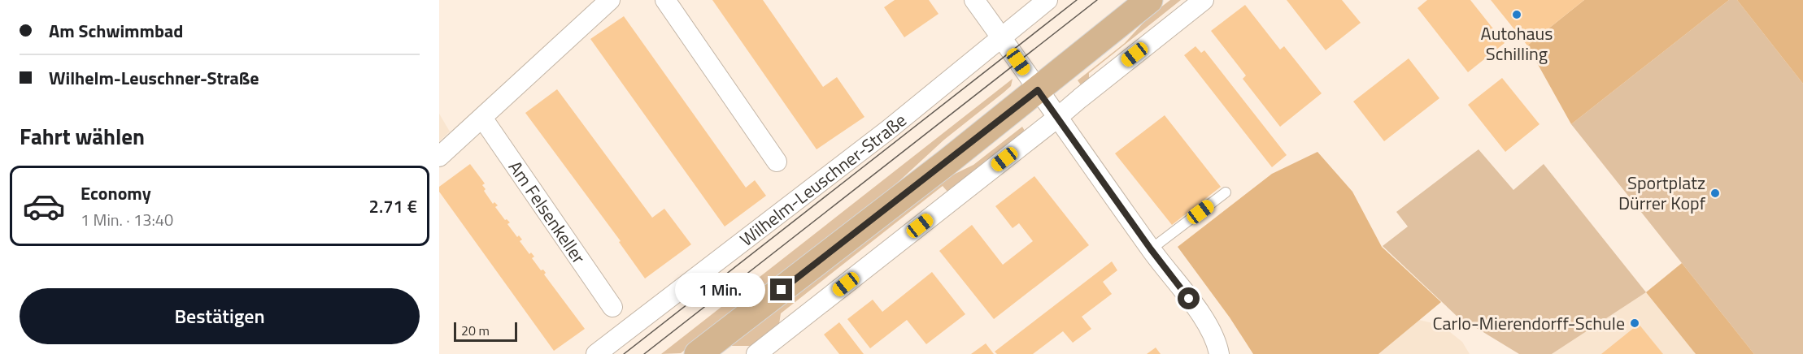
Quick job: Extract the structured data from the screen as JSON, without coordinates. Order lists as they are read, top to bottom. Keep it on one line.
{"streets":{"street":["Wilhelm-Leuschner-Straße","Am Felsenkeller"]},"places":["Autohaus Schilling","Sportplatz Dürrer Kopf","Carlo-Mierendorff-Schule"],"scale_bar":"20 m","page":{"banner":["Am Schwimmbad","Wilhelm-Leuschner-Straße"],"heading":"Fahrt wählen","list":[{"name":"Economy","note":"1 Min. · 13:40","value":"2.71 €"}],"bubble":"1 Min.","buttons":"Bestätigen","scale":"20 m"}}
